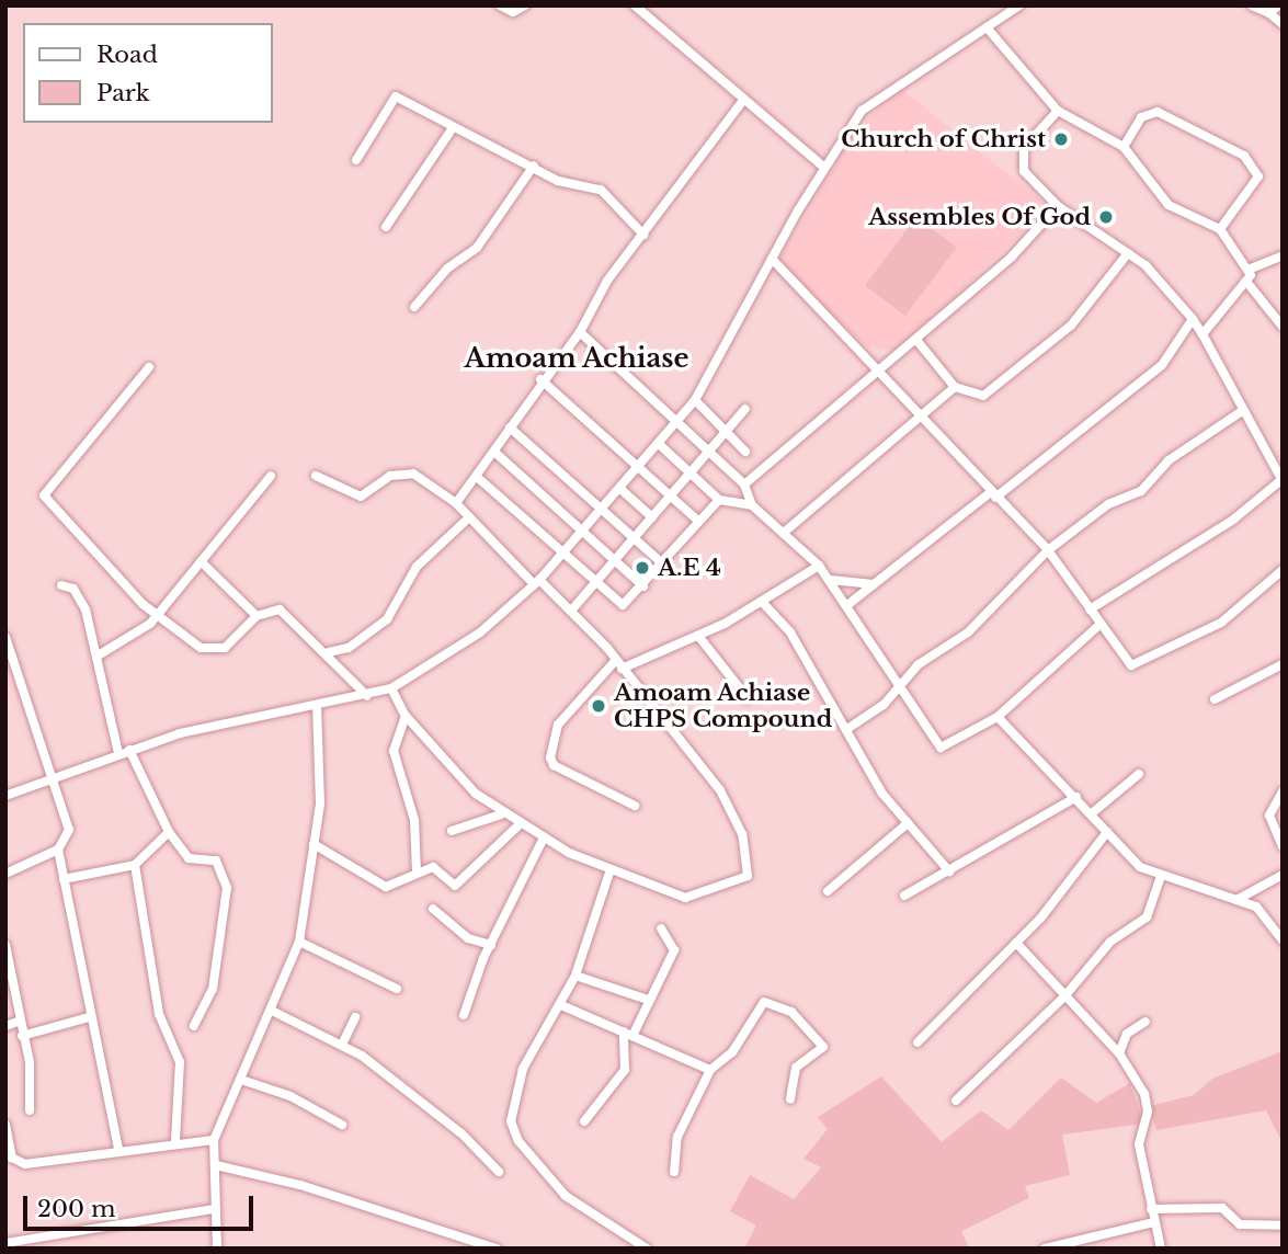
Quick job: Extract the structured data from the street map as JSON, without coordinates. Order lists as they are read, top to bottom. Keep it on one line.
{"districts":["Amoam Achiase"],"places":["Church of Christ","Assembles Of God","A.E 4","Amoam Achiase CHPS Compound"],"legend":["Road","Park"],"scale_bar":"200 m"}
